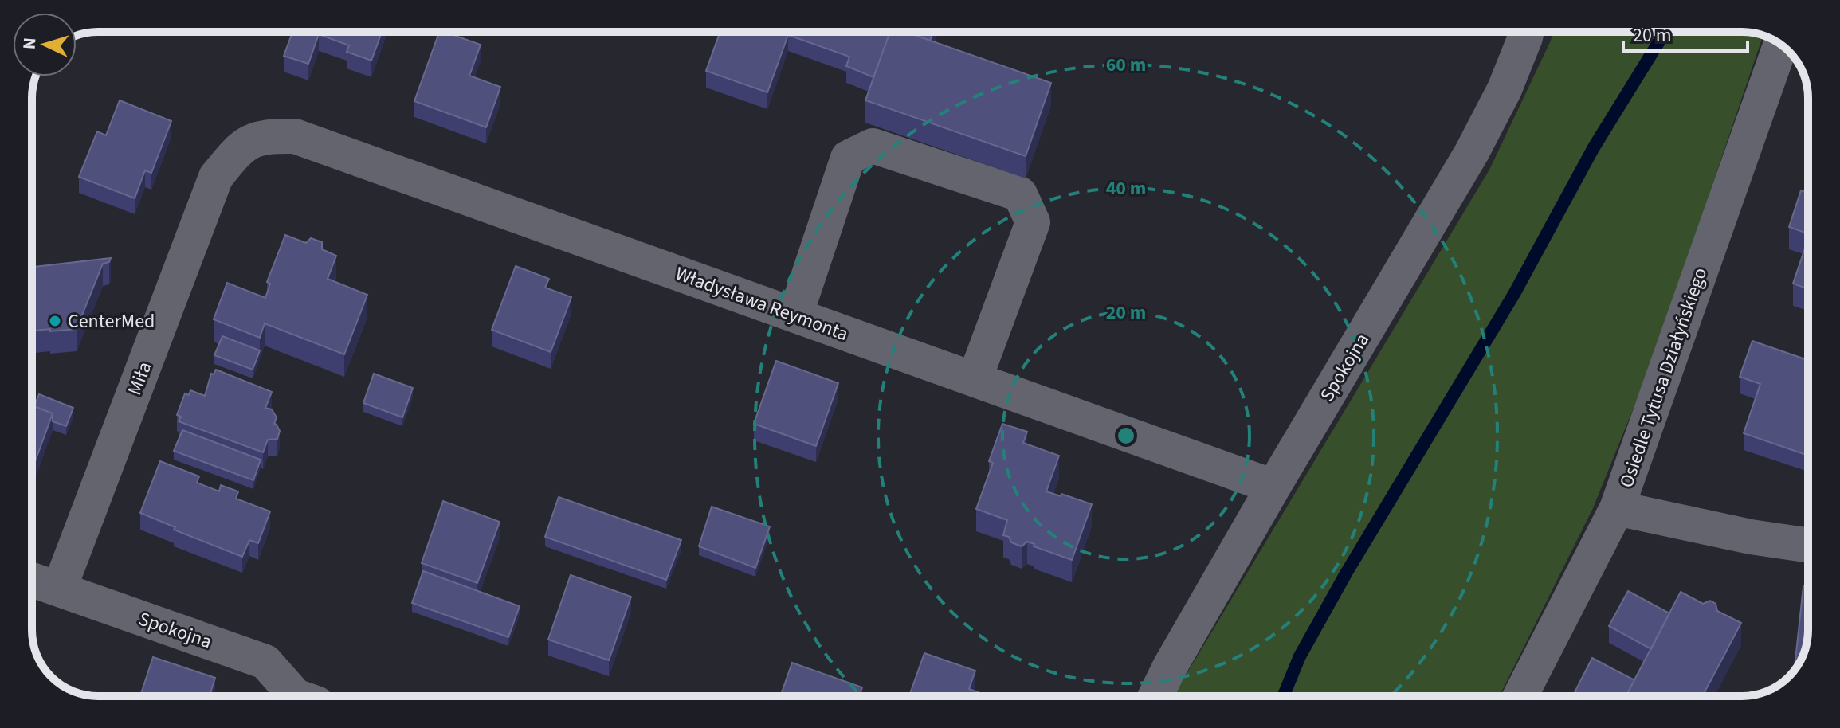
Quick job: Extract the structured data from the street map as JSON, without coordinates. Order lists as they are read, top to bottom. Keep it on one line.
{"streets":{"street":["Władysława Reymonta","Spokojna","Osiedle Tytusa Działyńskiego","Miła"]},"crossings":[["Władysława Reymonta","Spokojna"],["Władysława Reymonta","Miła"],["Spokojna","Miła"]],"places":["CenterMed"],"scale_bar":"20 m","north":"left","rings":["60 m","40 m","20 m"]}
